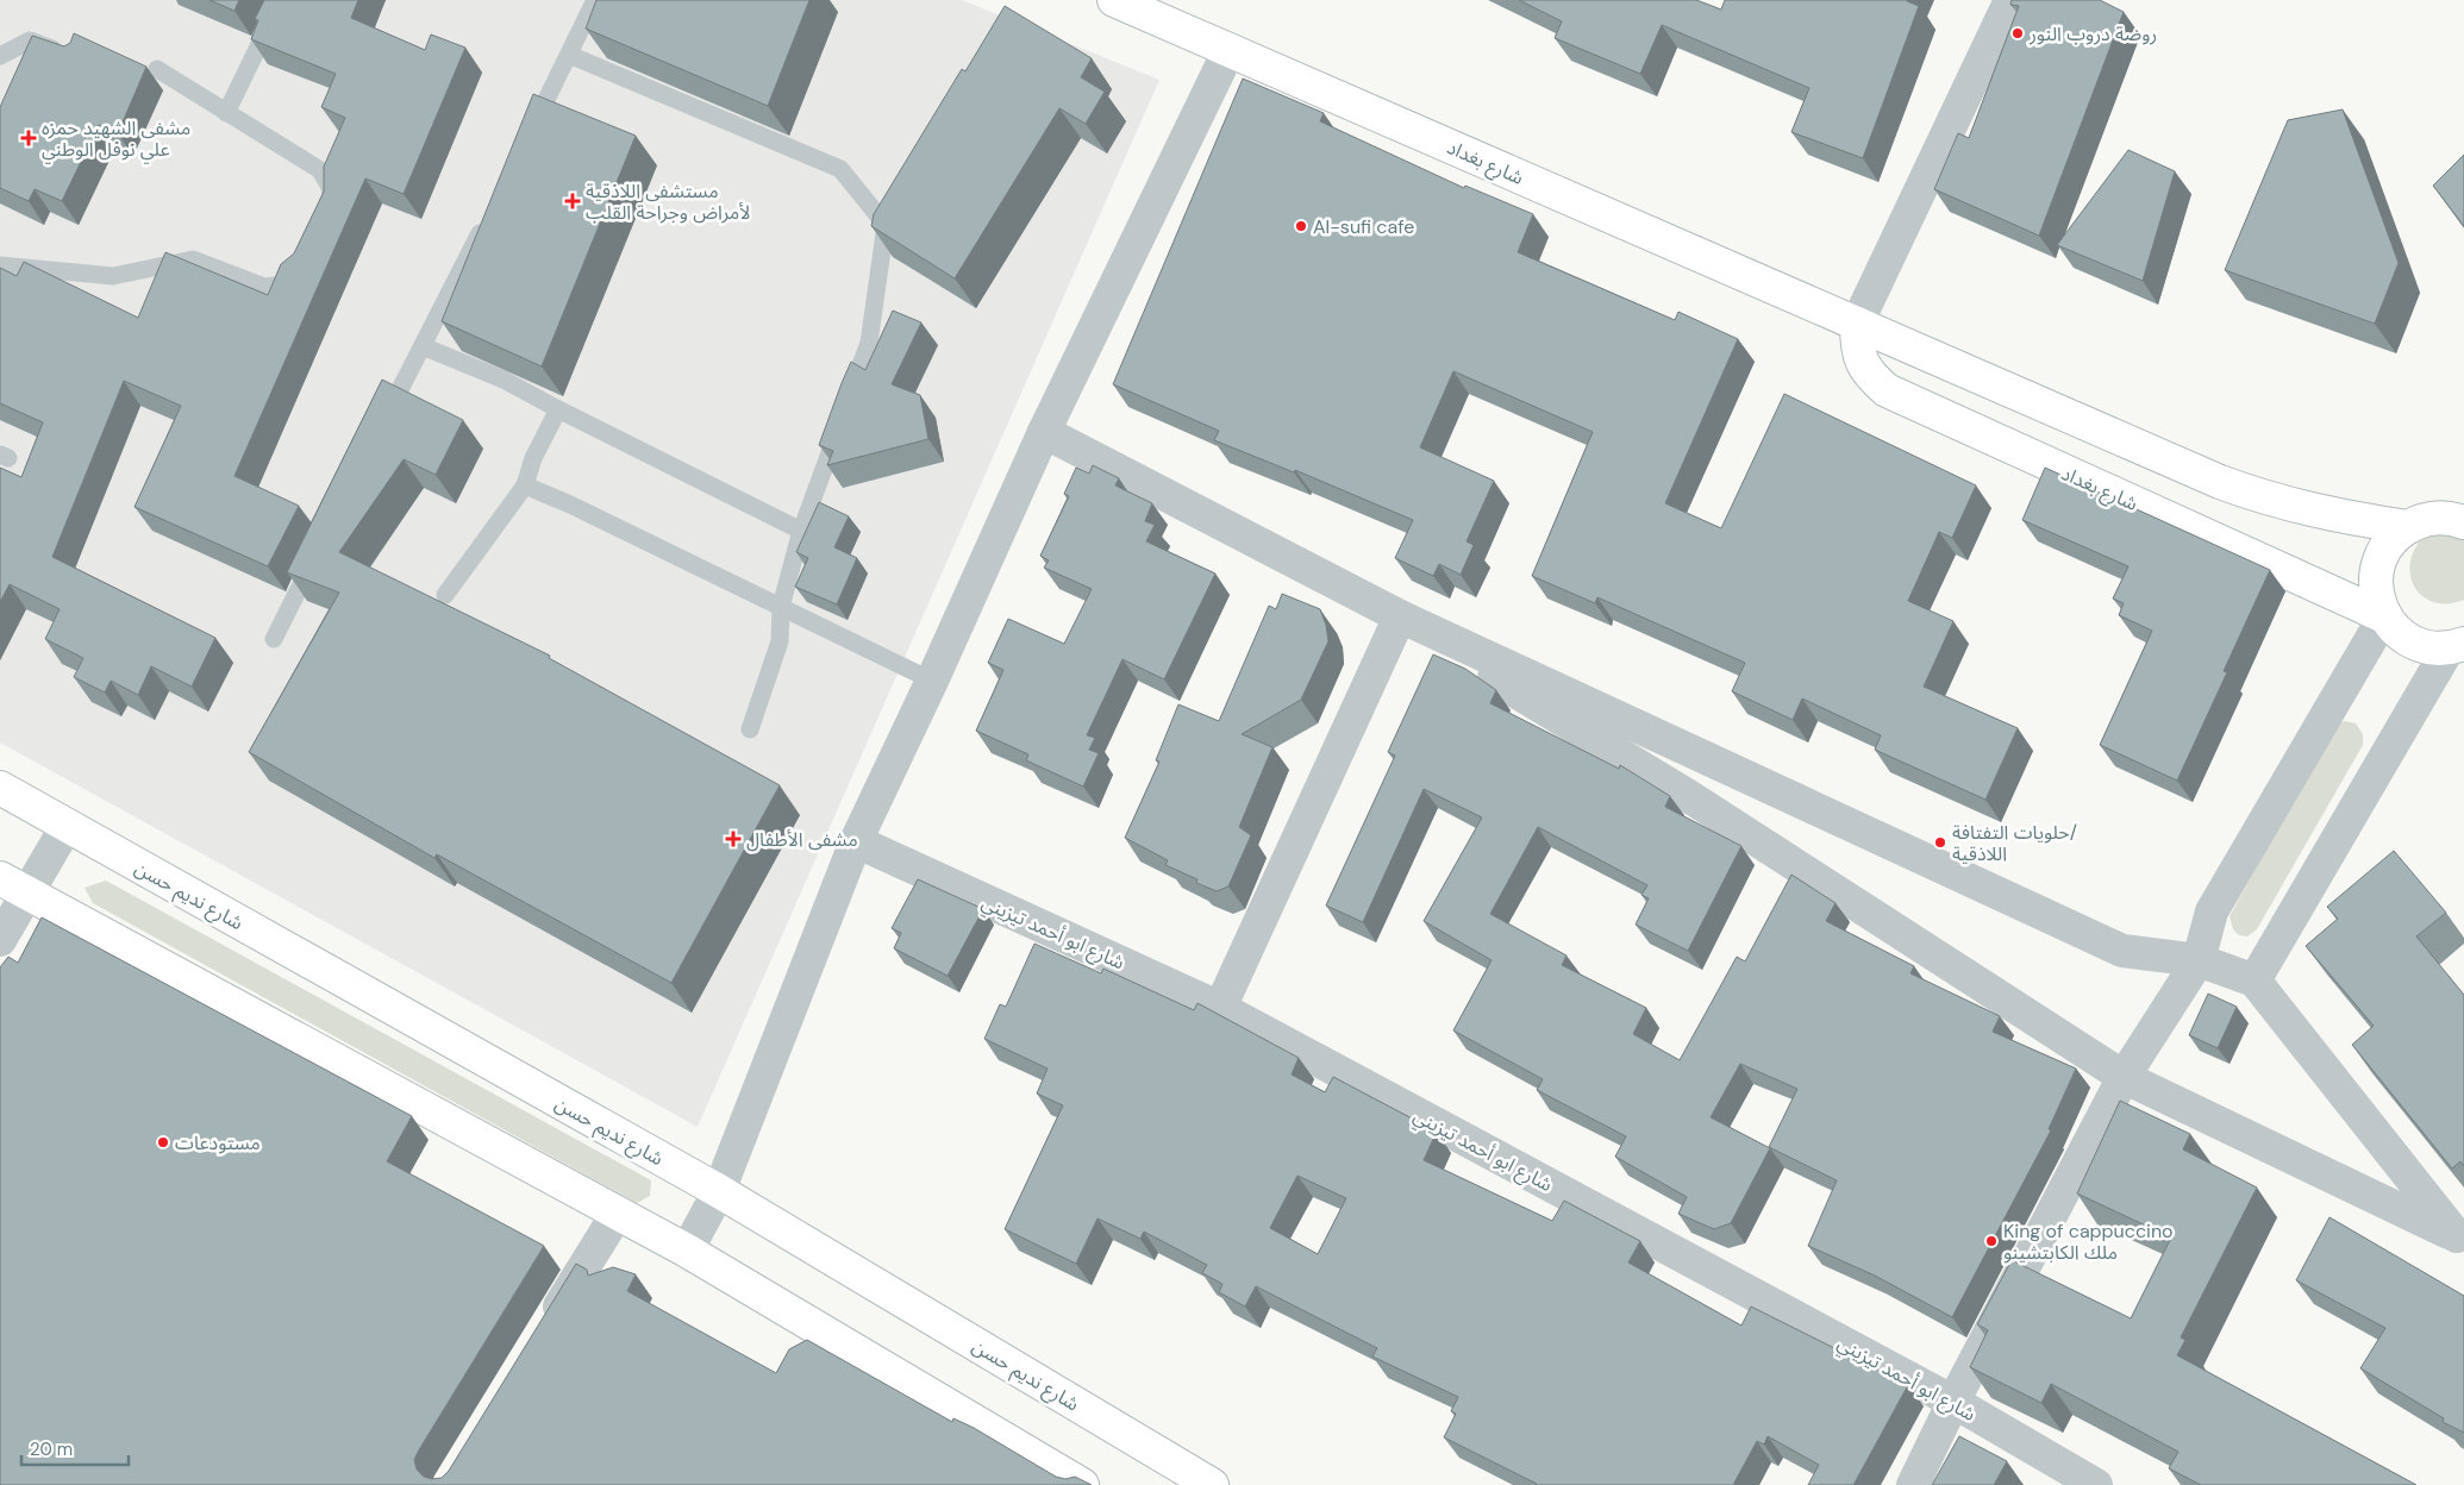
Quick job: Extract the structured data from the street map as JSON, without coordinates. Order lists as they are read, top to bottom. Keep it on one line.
{"streets":{"main road":["شارع بغداد","شارع نديم حسن"],"street":["شارع ابو أحمد تيزيني"]},"places":{"other":["روضة دروب النور","Al-sufi cafe","حلويات التفتافة/ اللاذقية","مستودعات","King of cappuccino ملك الكابتشينو"],"health":["مشفى الشهيد حمزه علي نوفل الوطني","مستشفى اللاذقية لأمراض وجراحة القلب","مشفى الأطفال"]},"scale_bar":"20 m"}
